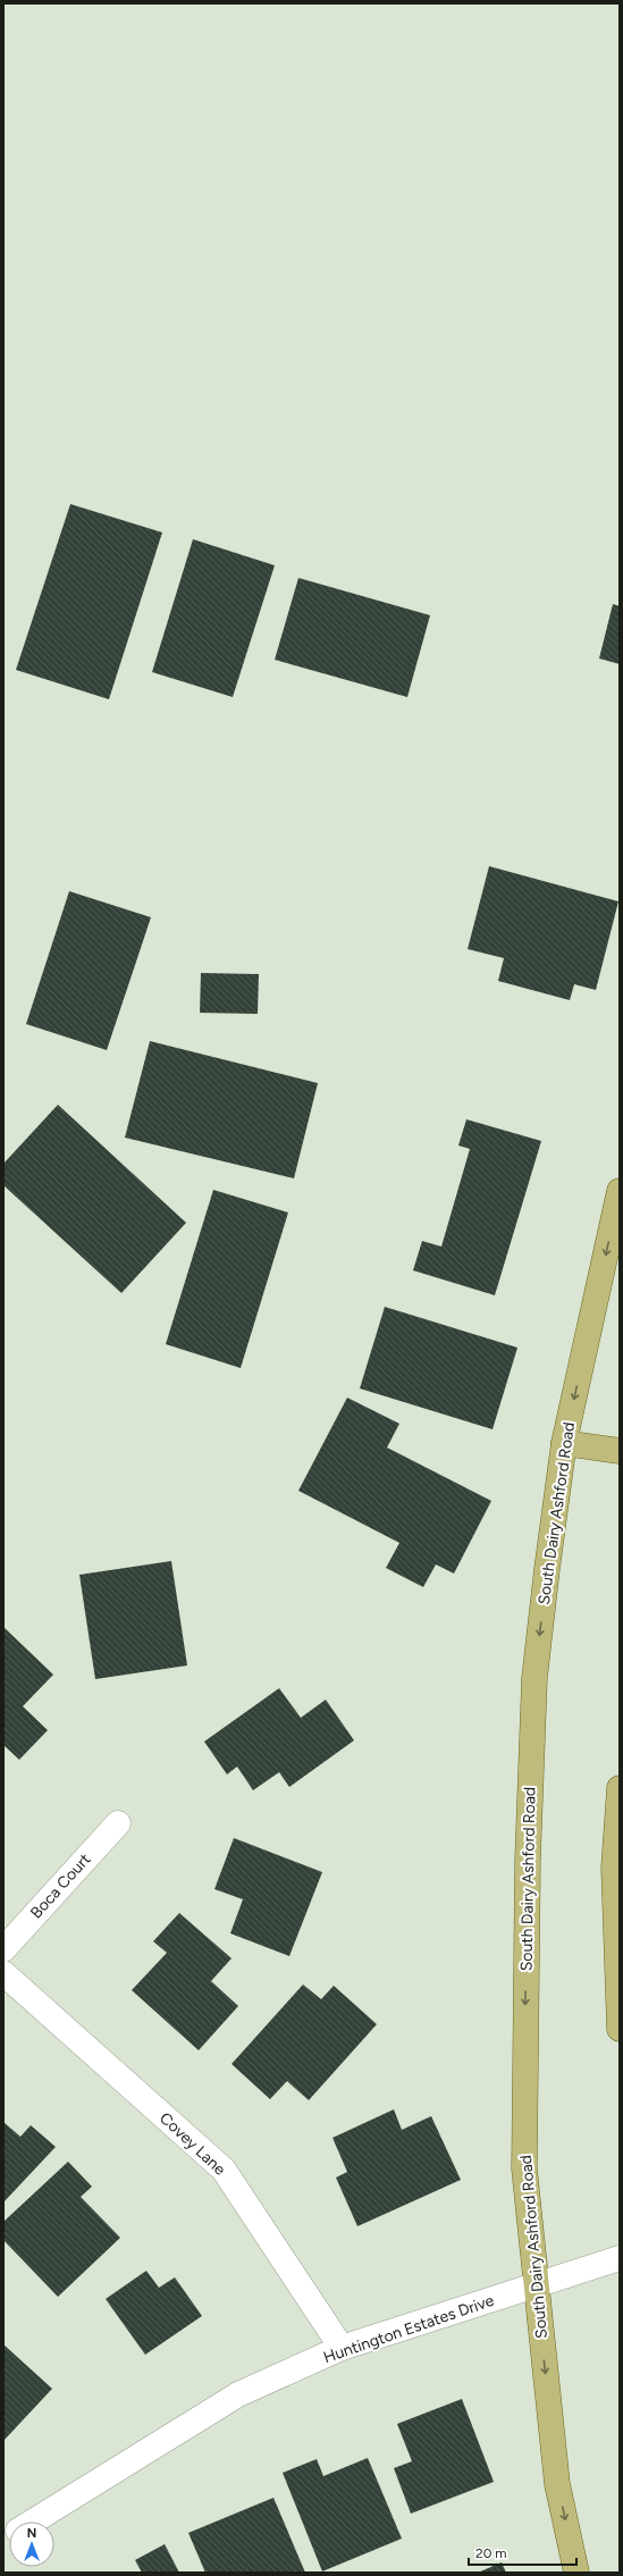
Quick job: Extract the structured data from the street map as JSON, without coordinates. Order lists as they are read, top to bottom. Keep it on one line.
{"streets":{"main road":["South Dairy Ashford Road"],"street":["Boca Court","Covey Lane","Huntington Estates Drive"]},"crossings":[["South Dairy Ashford Road","Huntington Estates Drive"],["Covey Lane","Huntington Estates Drive"]],"one_way":["South Dairy Ashford Road"],"scale_bar":"20 m","north":"top"}
